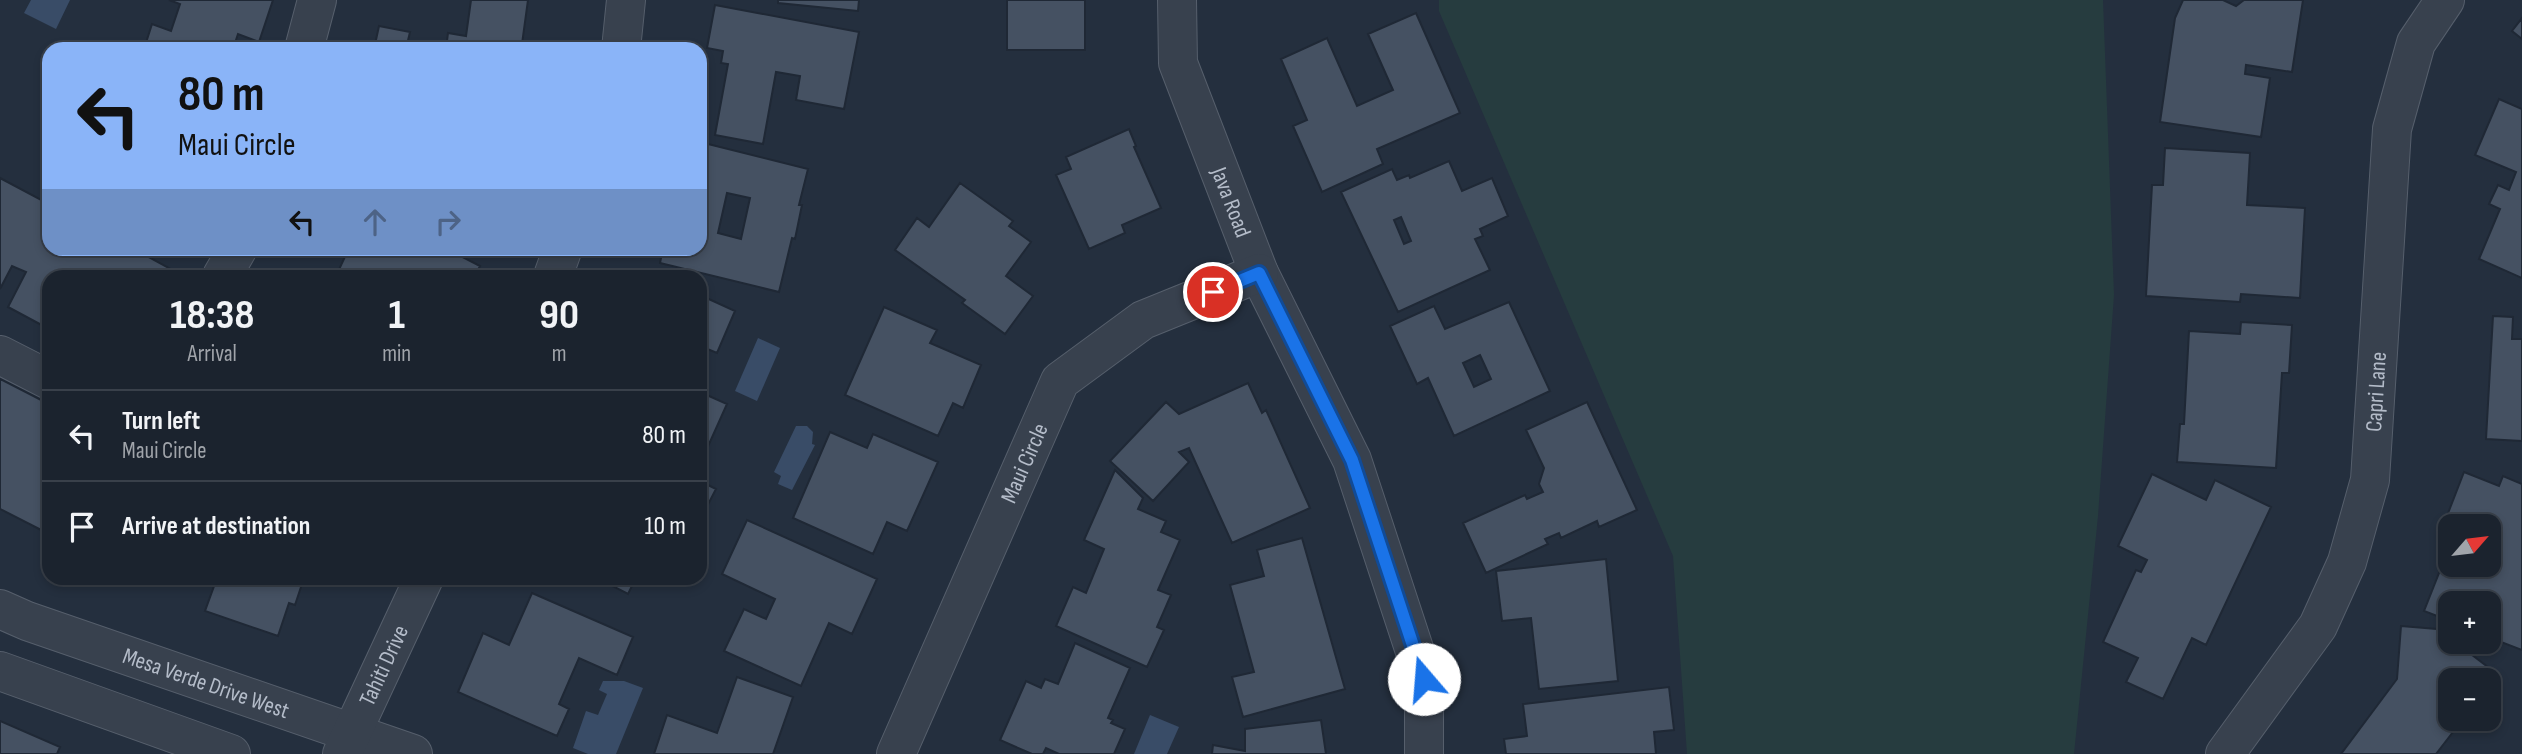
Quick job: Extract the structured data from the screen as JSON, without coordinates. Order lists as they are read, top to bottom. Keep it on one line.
{"streets":{"street":["Java Road","Capri Lane","Maui Circle","Tahiti Drive","Mesa Verde Drive West"]},"crossings":[["Java Road","Maui Circle"],["Tahiti Drive","Mesa Verde Drive West"]],"north":"top right","page":{"turn":["80 m","Maui Circle"],"eta":["18:38","Arrival","1","min","90","m"],"list":[{"name":"Turn left","note":"Maui Circle","value":"80 m"},{"name":"Arrive at destination","value":"10 m"}],"map_buttons":["+","−"]}}
